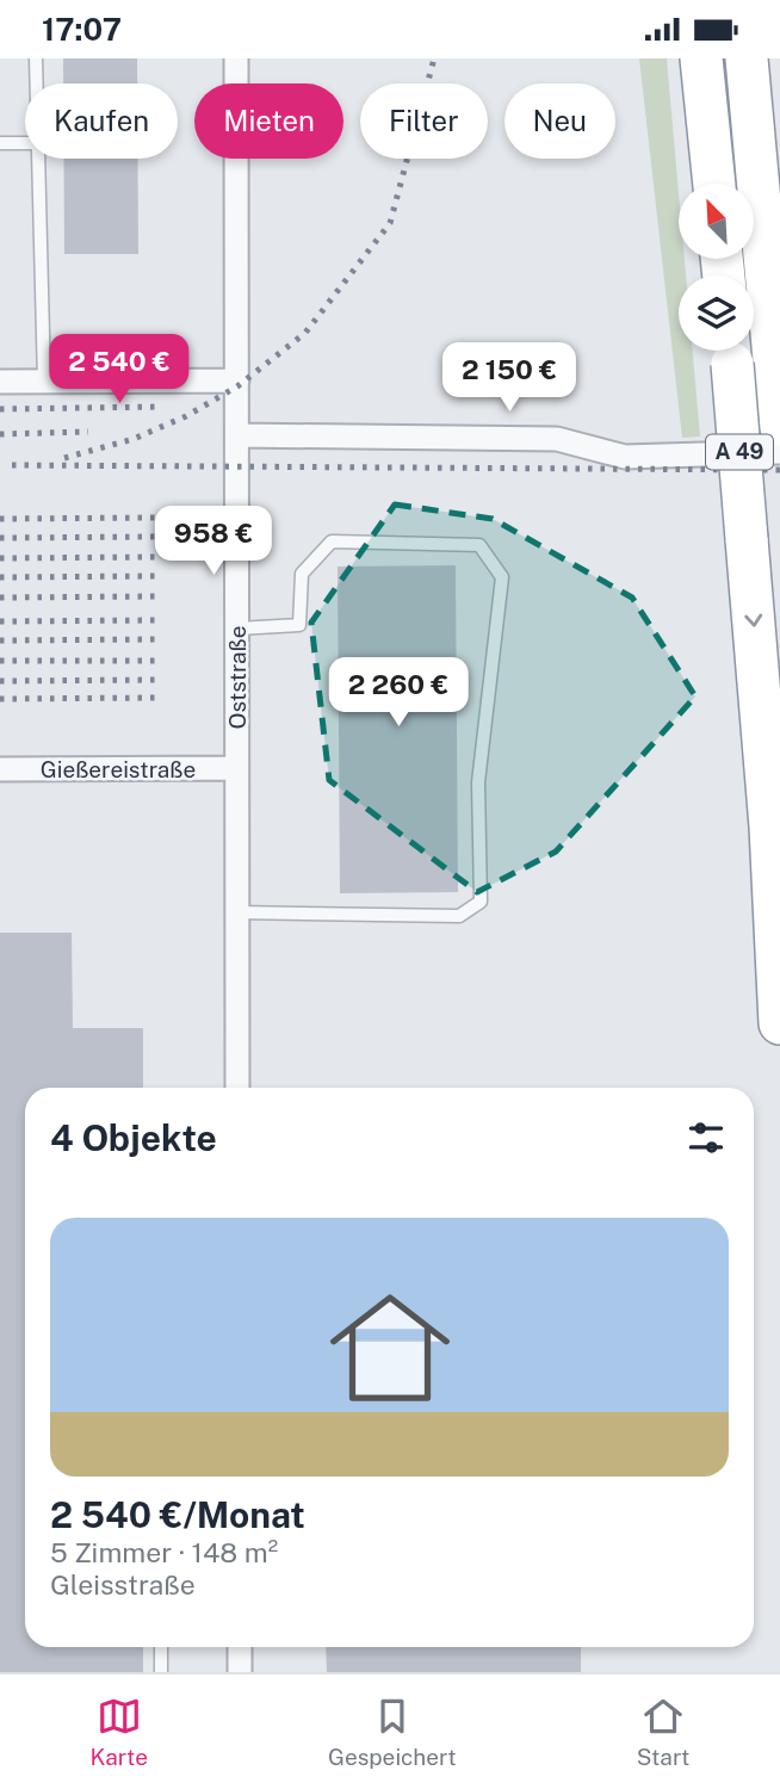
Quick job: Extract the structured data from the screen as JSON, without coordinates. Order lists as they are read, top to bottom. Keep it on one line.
{"streets":{"highway":["A 49"],"street":["Oststraße","Gießereistraße"]},"crossings":[["Oststraße","Gießereistraße"]],"north":"top left","page":{"status":"17:07","chip":["Kaufen","Mieten","Filter","Neu"],"price":["2 540 €","2 150 €","958 €","2 260 €"],"heading":"4 Objekte","list":[{"name":"2 540 €/Monat","note":"5 Zimmer · 148 m² · Gleisstraße"}],"tabs":["Karte","Gespeichert","Start"]}}
